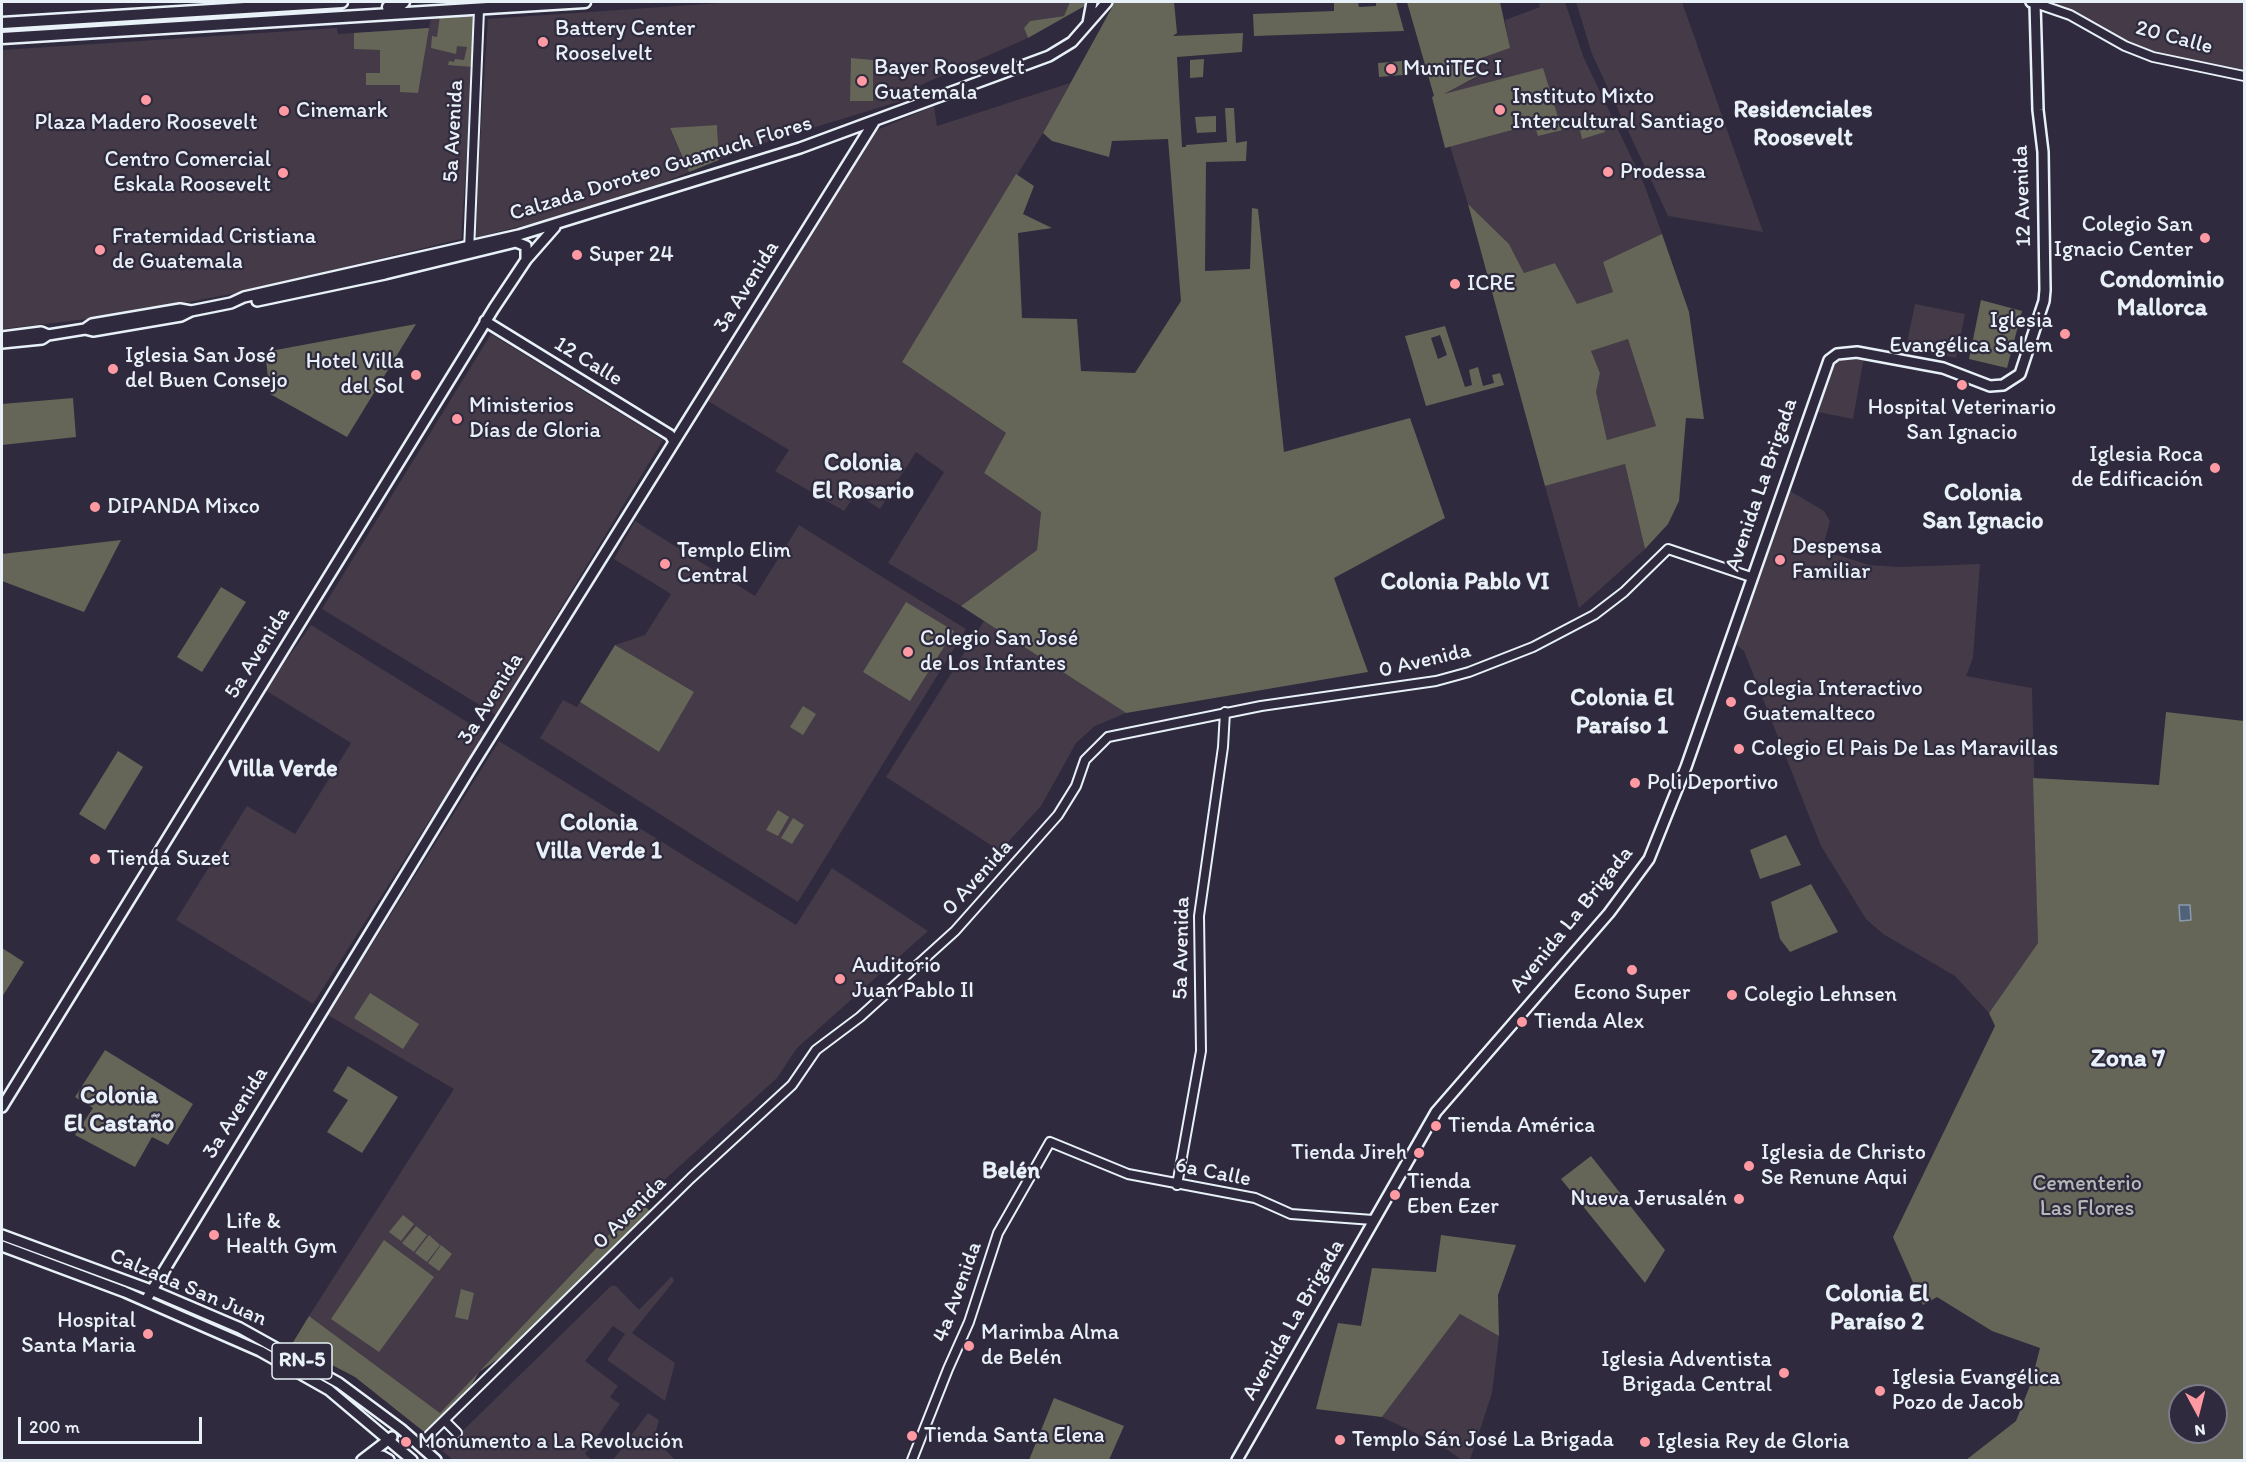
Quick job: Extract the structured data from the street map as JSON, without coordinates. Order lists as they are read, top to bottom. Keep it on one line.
{"streets":{"main road":["5a Avenida","Calzada Doroteo Guamuch Flores","12 Avenida","3a Avenida","12 Calle","Avenida La Brigada","Calzada San Juan","RN-5"],"street":["20 Calle","0 Avenida","6a Calle","4a Avenida"]},"crossings":[["20 Calle","12 Avenida"],["5a Avenida","Calzada Doroteo Guamuch Flores"],["5a Avenida","12 Calle"],["5a Avenida","0 Avenida"],["5a Avenida","6a Calle"],["Calzada Doroteo Guamuch Flores","3a Avenida"],["12 Avenida","Avenida La Brigada"],["3a Avenida","12 Calle"],["3a Avenida","Calzada San Juan"],["Avenida La Brigada","0 Avenida"],["Avenida La Brigada","6a Calle"],["0 Avenida","Calzada San Juan"],["6a Calle","4a Avenida"]],"districts":["Residenciales Roosevelt","Condominio Mallorca","Colonia El Rosario","Colonia San Ignacio","Colonia Pablo VI","Colonia El Paraíso 1","Villa Verde","Colonia Villa Verde 1","Zona 7","Colonia El Castaño","Belén","Colonia El Paraíso 2"],"parks":["Cementerio Las Flores"],"places":["Battery Center Rooselvelt","MuniTEC I","Bayer Roosevelt Guatemala","Plaza Madero Roosevelt","Instituto Mixto Intercultural Santiago","Cinemark","Prodessa","Centro Comercial Eskala Roosevelt","Colegio San Ignacio Center","Fraternidad Cristiana de Guatemala","Super 24","ICRE","Iglesia Evangélica Salem","Iglesia San José del Buen Consejo","Hotel Villa del Sol","Hospital Veterinario San Ignacio","Ministerios Días de Gloria","Iglesia Roca de Edificación","DIPANDA Mixco","Despensa Familiar","Templo Elim Central","Colegio San José de Los Infantes","Colegia Interactivo Guatemalteco","Colegio El Pais De Las Maravillas","Poli Deportivo","Tienda Suzet","Econo Super","Auditorio Juan Pablo II","Colegio Lehnsen","Tienda Alex","Tienda América","Tienda Jireh","Iglesia de Christo Se Renune Aqui","Tienda Eben Ezer","Nueva Jerusalén","Life & Health Gym","Hospital Santa Maria","Marimba Alma de Belén","Iglesia Adventista Brigada Central","Iglesia Evangélica Pozo de Jacob","Tienda Santa Elena","Templo Sán José La Brigada","Monumento a La Revolución","Iglesia Rey de Gloria"],"scale_bar":"200 m","north":"bottom"}
